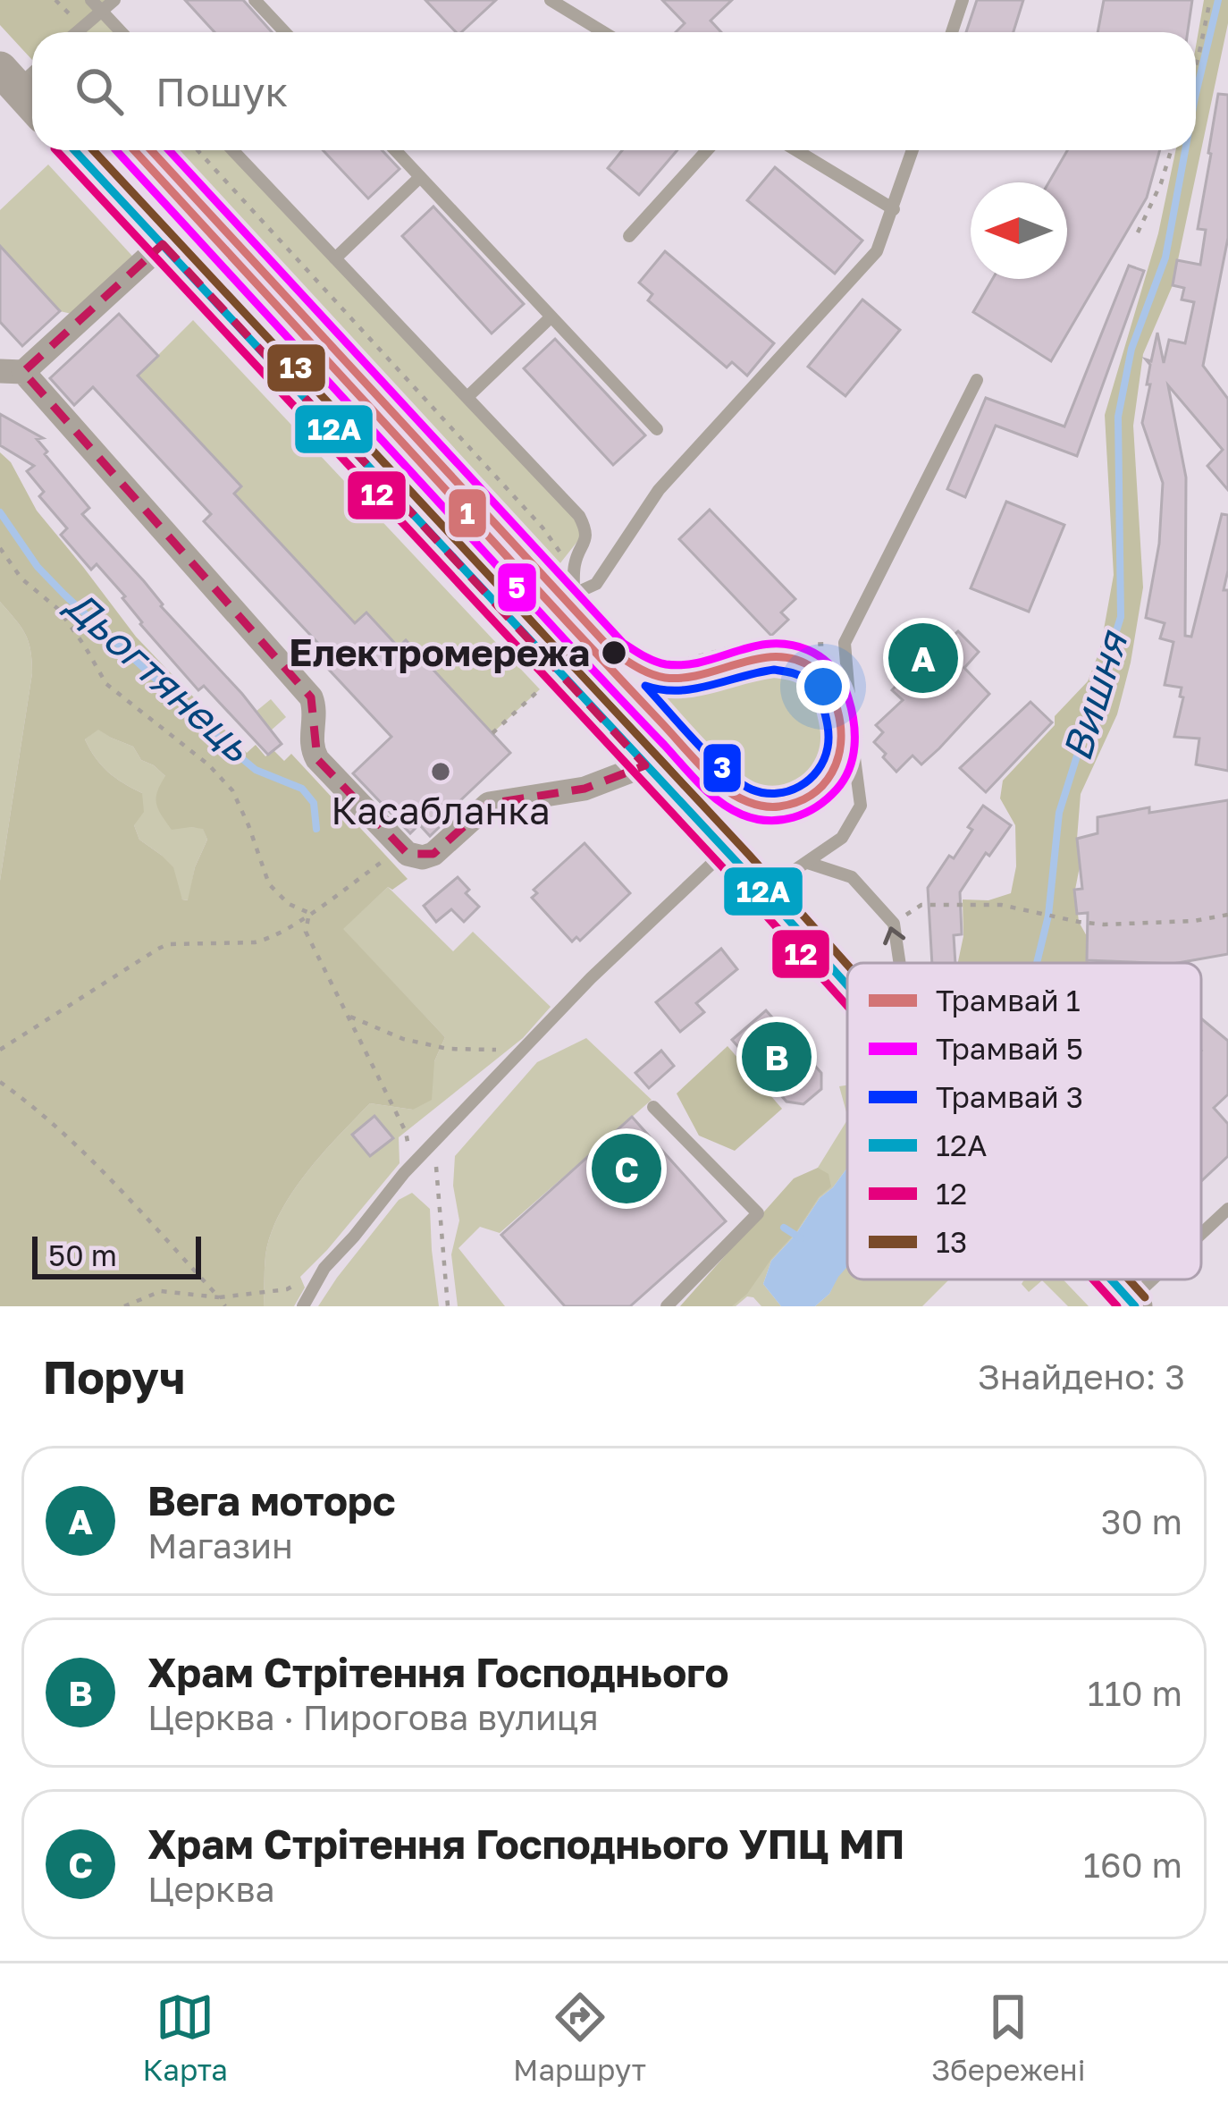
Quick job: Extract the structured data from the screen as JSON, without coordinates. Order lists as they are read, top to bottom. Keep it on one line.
{"water":["Дьогтянець","Вишня"],"places":["Електромережа","Касабланка"],"lines":["tram line 1","tram line 5","transit line 12А","transit line 12","transit line 13","tram line 3"],"legend":["Трамвай 1","Трамвай 5","Трамвай 3","12А","12","13"],"scale_bar":"50 m","north":"left","page":{"search":"Пошук","pins":["A","B","C"],"scale":"50 m","heading":["Поруч","Знайдено: 3"],"list":[{"mark":"A","name":"Вега моторс","note":"Магазин","value":"30 m"},{"mark":"B","name":"Храм Стрітення Господнього","note":"Церква · Пирогова вулиця","value":"110 m"},{"mark":"C","name":"Храм Стрітення Господнього УПЦ МП","note":"Церква","value":"160 m"}],"nav":["Карта","Маршрут","Збережені"]}}
